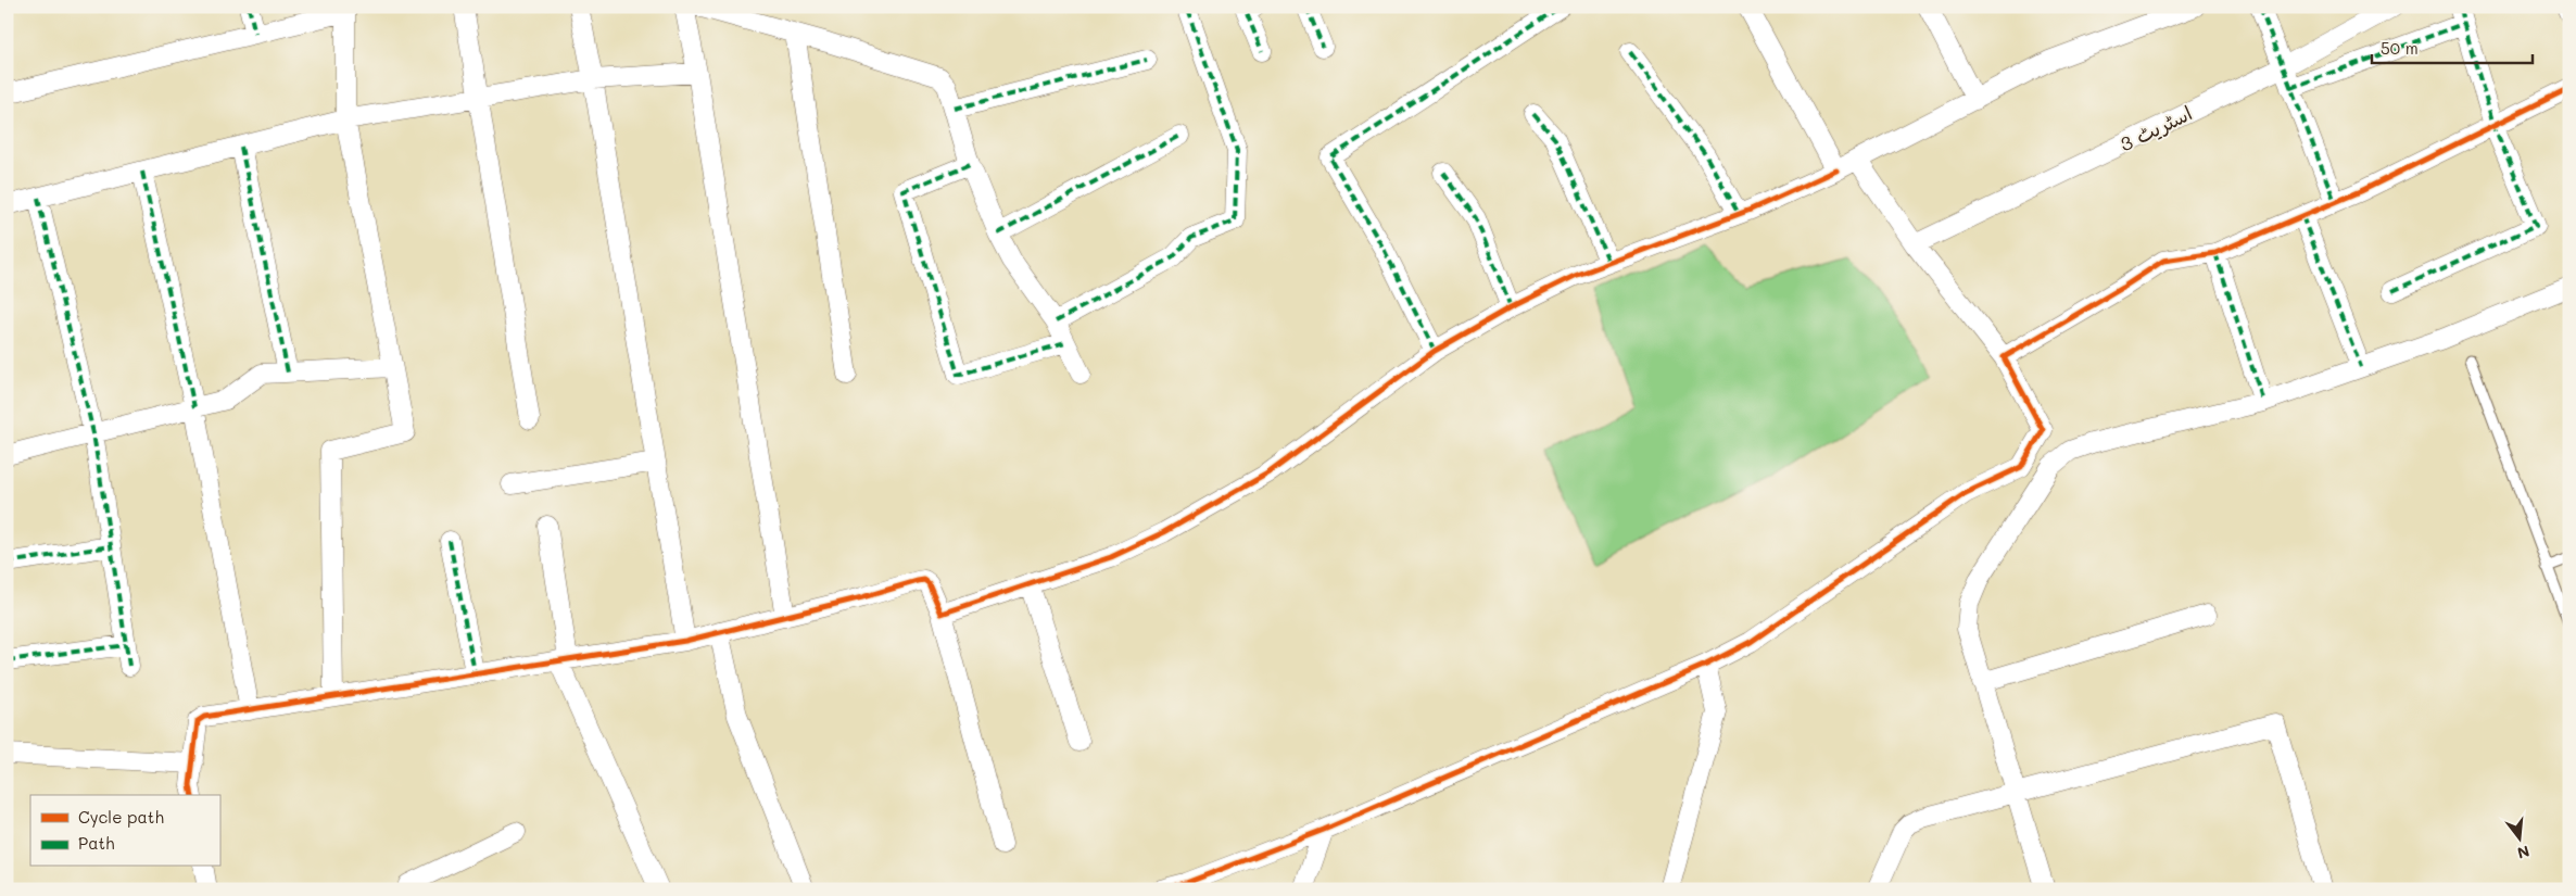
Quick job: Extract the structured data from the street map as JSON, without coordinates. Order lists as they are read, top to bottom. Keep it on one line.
{"streets":{"street":["اسٹریٹ 3"]},"legend":["Cycle path","Path"],"scale_bar":"50 m","north":"bottom"}
